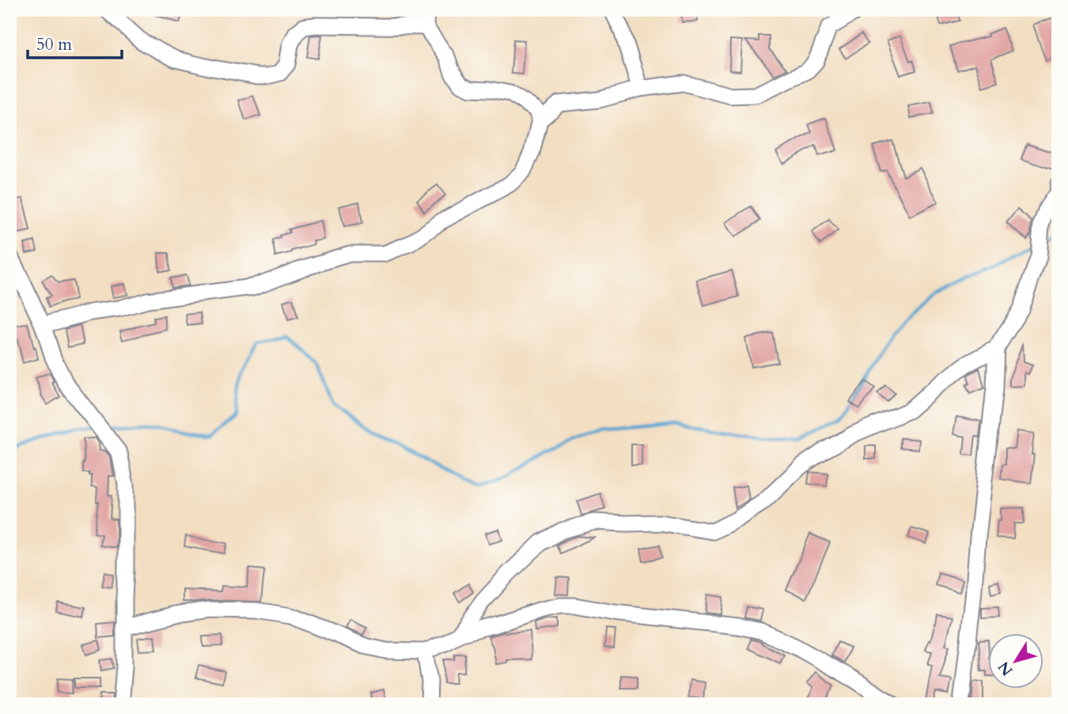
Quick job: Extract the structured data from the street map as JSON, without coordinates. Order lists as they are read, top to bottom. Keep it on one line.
{"scale_bar":"50 m","north":"bottom left"}
